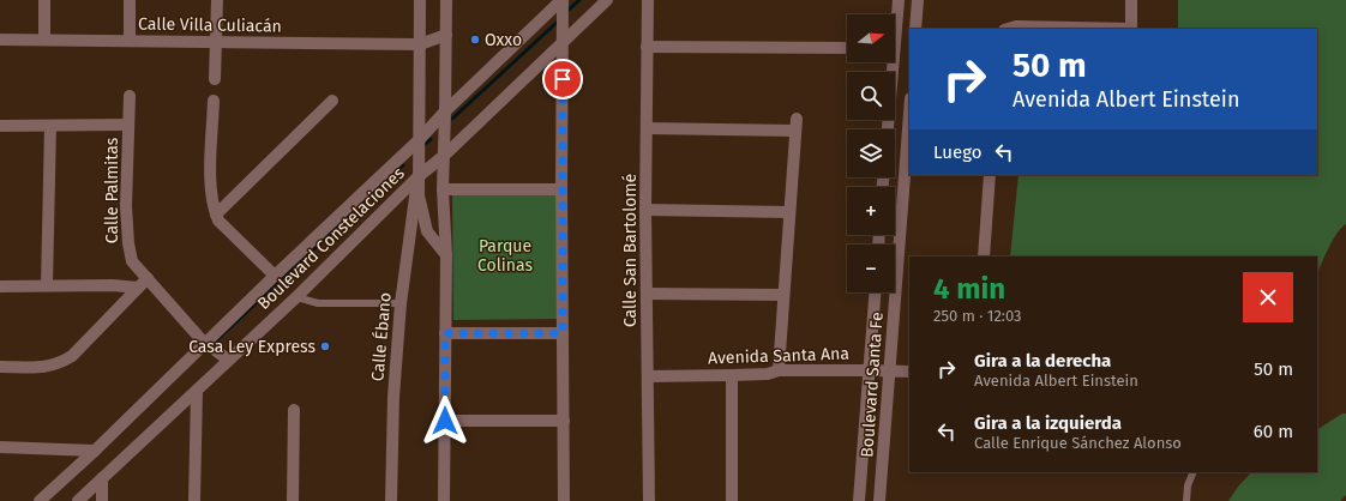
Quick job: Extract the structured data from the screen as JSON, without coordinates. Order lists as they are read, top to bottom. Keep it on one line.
{"streets":{"street":["Calle Villa Culiacán","Calle Palmitas","Boulevard Constelaciones","Calle San Bartolomé","Calle Ébano","Avenida Santa Ana","Boulevard Santa Fe"]},"crossings":[["Calle Palmitas","Boulevard Constelaciones"],["Boulevard Constelaciones","Calle Ébano"],["Calle San Bartolomé","Avenida Santa Ana"],["Avenida Santa Ana","Boulevard Santa Fe"]],"parks":["Parque Colinas"],"places":["Oxxo","Casa Ley Express"],"north":"right","page":{"map_buttons":["+","−"],"turn":["50 m","Avenida Albert Einstein"],"then":"Luego","heading":["4 min","250 m · 12:03"],"list":[{"name":"Gira a la derecha","note":"Avenida Albert Einstein","value":"50 m"},{"name":"Gira a la izquierda","note":"Calle Enrique Sánchez Alonso","value":"60 m"}]}}
